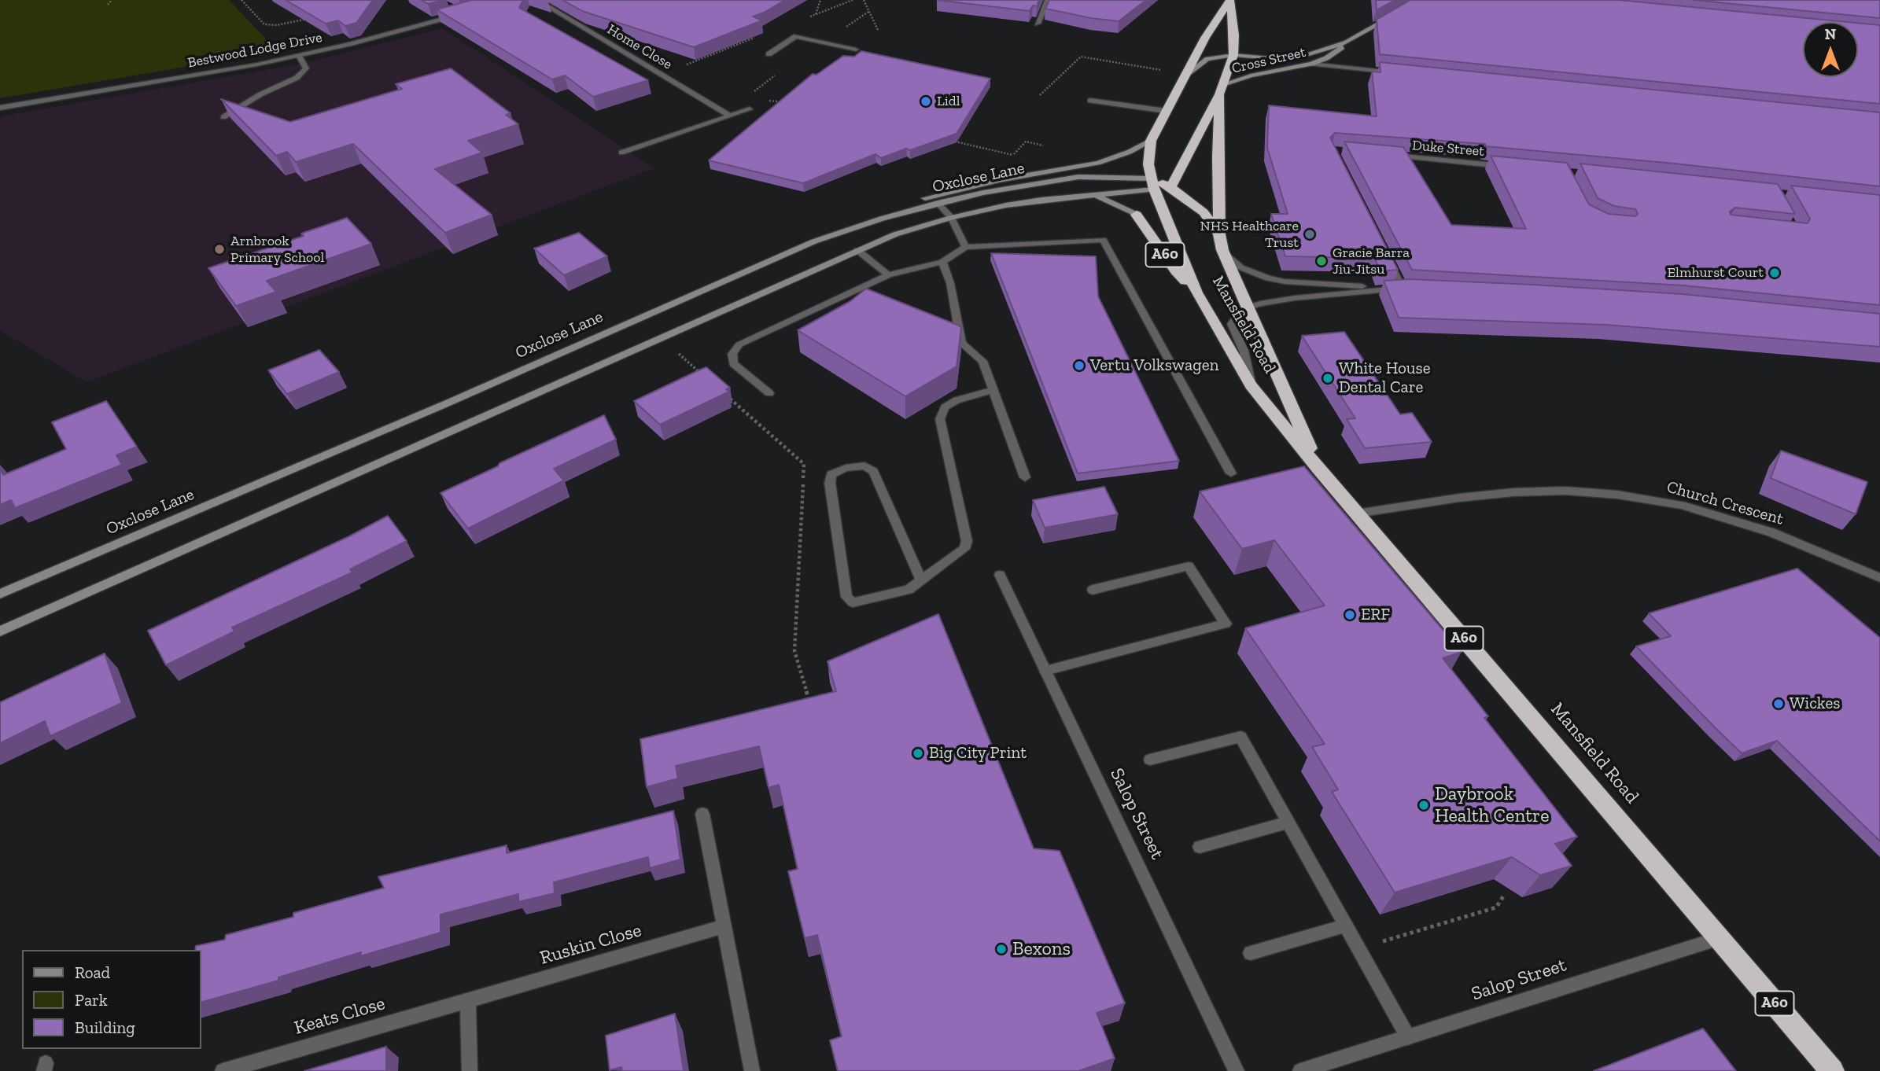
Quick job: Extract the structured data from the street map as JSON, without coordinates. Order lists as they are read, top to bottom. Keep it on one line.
{"streets":{"highway":["A60","Mansfield Road"],"main road":["Cross Street","Oxclose Lane"],"street":["Home Close","Bestwood Lodge Drive","Duke Street","Church Crescent","Salop Street","Ruskin Close","Keats Close"]},"crossings":[["Cross Street","Mansfield Road"],["Oxclose Lane","Mansfield Road"],["A60","Mansfield Road"],["Mansfield Road","Church Crescent"],["Mansfield Road","Salop Street"],["Ruskin Close","Keats Close"]],"places":["Lidl","NHS Healthcare Trust","Arnbrook Primary School","Gracie Barra Jiu-Jitsu","Elmhurst Court","Vertu Volkswagen","White House Dental Care","ERF","Wickes","Big City Print","Daybrook Health Centre","Bexons"],"legend":["Road","Park","Building"],"north":"top"}
